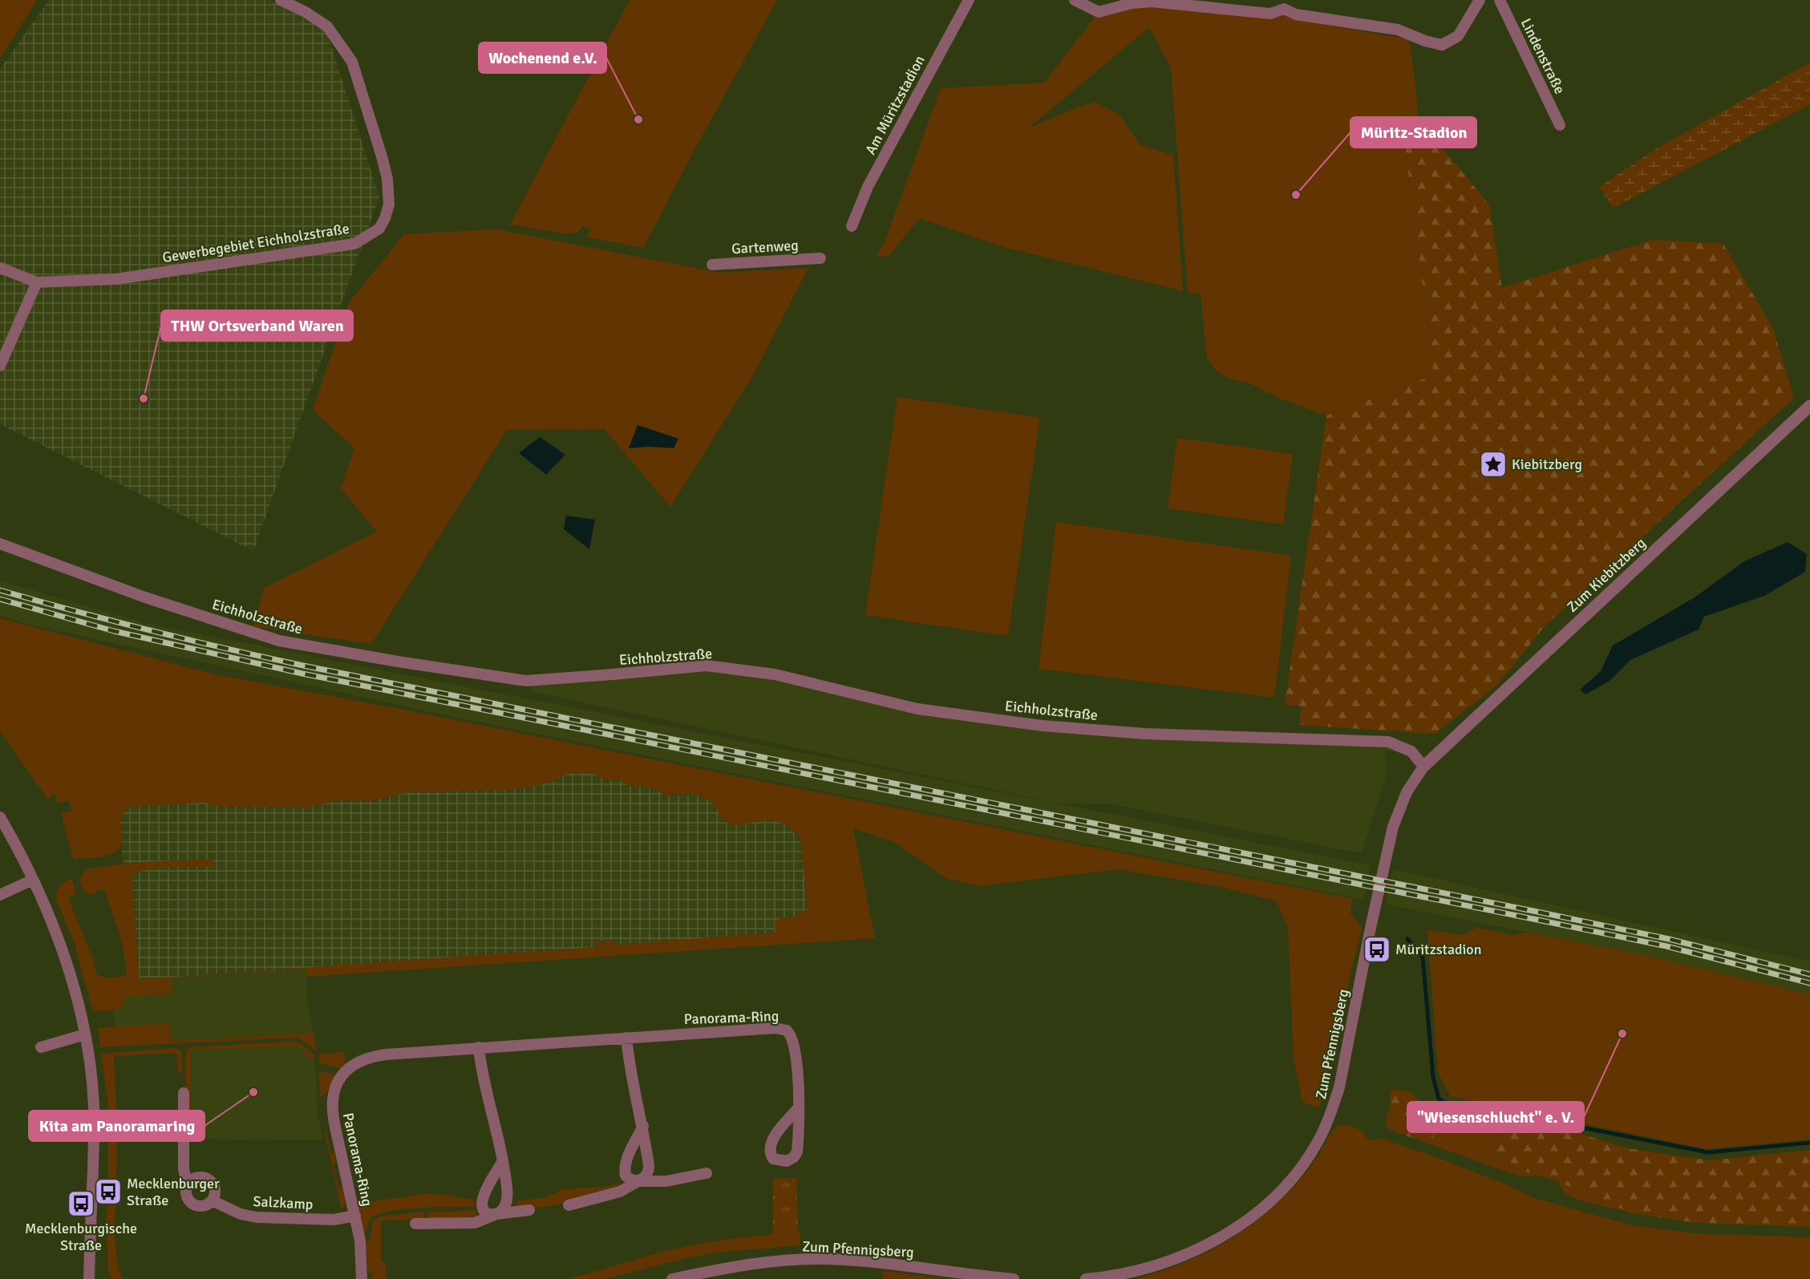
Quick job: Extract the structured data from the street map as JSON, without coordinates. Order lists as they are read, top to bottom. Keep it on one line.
{"streets":{"street":["Lindenstraße","Am Müritzstadion","Gewerbegebiet Eichholzstraße","Gartenweg","Zum Kiebitzberg","Eichholzstraße","Panorama-Ring","Zum Pfennigsberg","Salzkamp"]},"crossings":[["Zum Kiebitzberg","Eichholzstraße"],["Zum Kiebitzberg","Zum Pfennigsberg"],["Eichholzstraße","Zum Pfennigsberg"],["Panorama-Ring","Salzkamp"]],"places":{"other":["Wochenend e.V.","Müritz-Stadion","THW Ortsverband Waren","\"Wiesenschlucht\" e. V.","Kita am Panoramaring"],"place":["Kiebitzberg"],"bus stop":["Müritzstadion","Mecklenburger Straße","Mecklenburgische Straße"]}}
